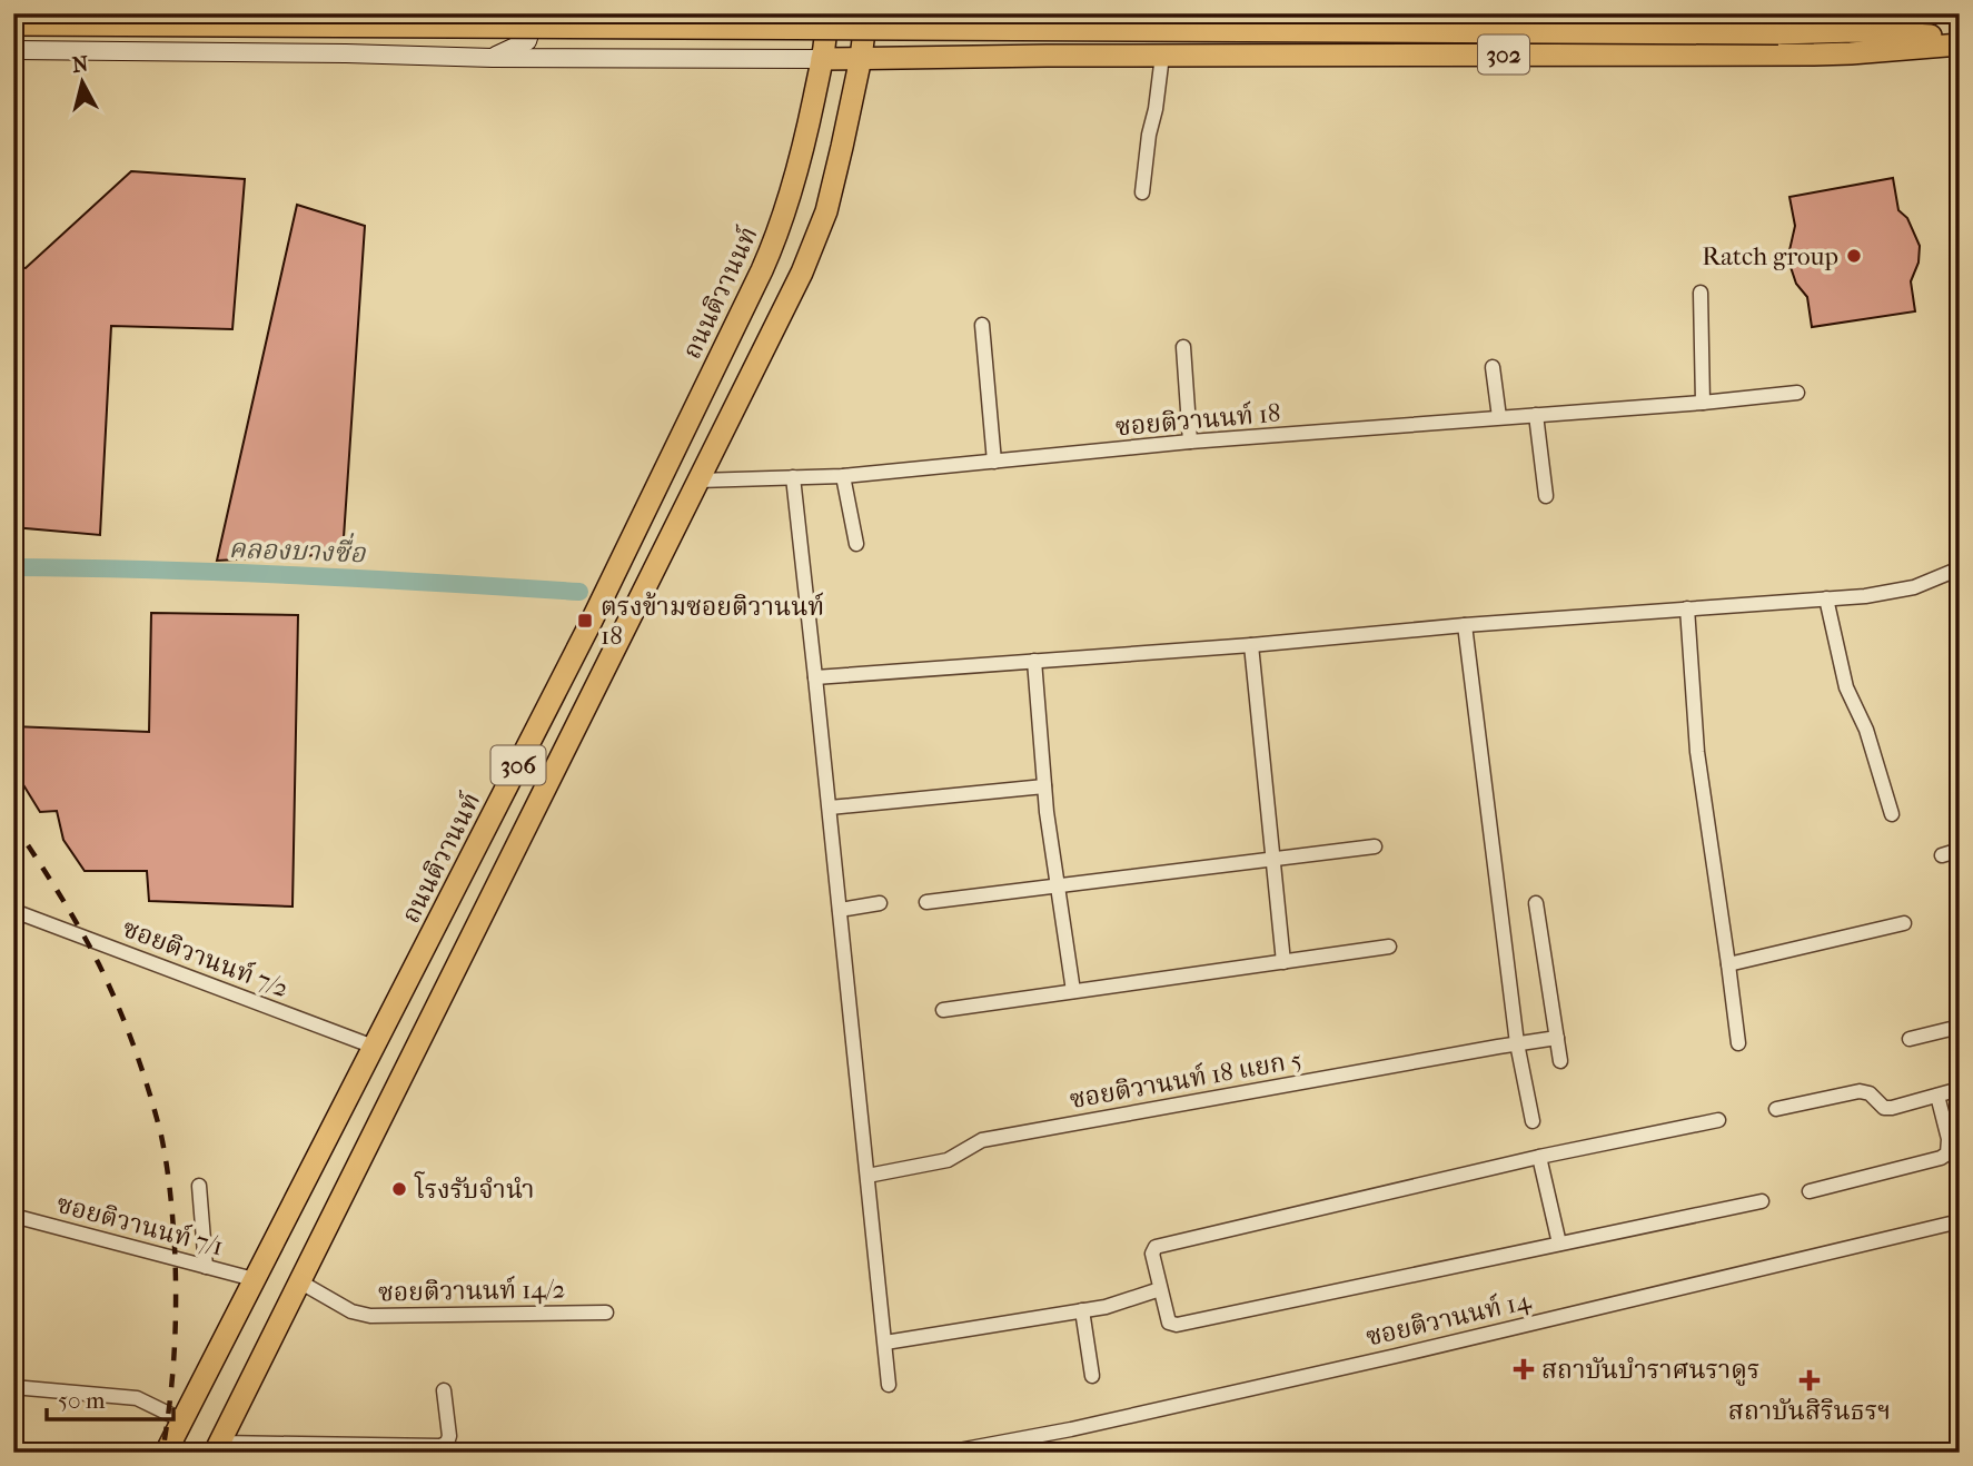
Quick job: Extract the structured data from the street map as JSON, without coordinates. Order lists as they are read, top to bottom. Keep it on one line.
{"streets":{"main road":["302","ถนนติวานนท์","306"],"street":["ซอยติวานนท์ 18","ซอยติวานนท์ 7/2","ซอยติวานนท์ 18 แยก 5","ซอยติวานนท์ 7/1","ซอยติวานนท์ 14/2","ซอยติวานนท์ 14"]},"crossings":[["302","ถนนติวานนท์"],["302","306"],["ถนนติวานนท์","ซอยติวานนท์ 7/2"],["ถนนติวานนท์","ซอยติวานนท์ 7/1"],["ซอยติวานนท์ 18","306"],["306","ซอยติวานนท์ 14/2"]],"water":["คลองบางซื่อ"],"places":{"other":["Ratch group","โรงรับจำนำ"],"transit":["ตรงข้ามซอยติวานนท์ 18"],"health":["สถาบันบำราศนราดูร","สถาบันสิรินธรฯ"]},"scale_bar":"50 m","north":"top"}
